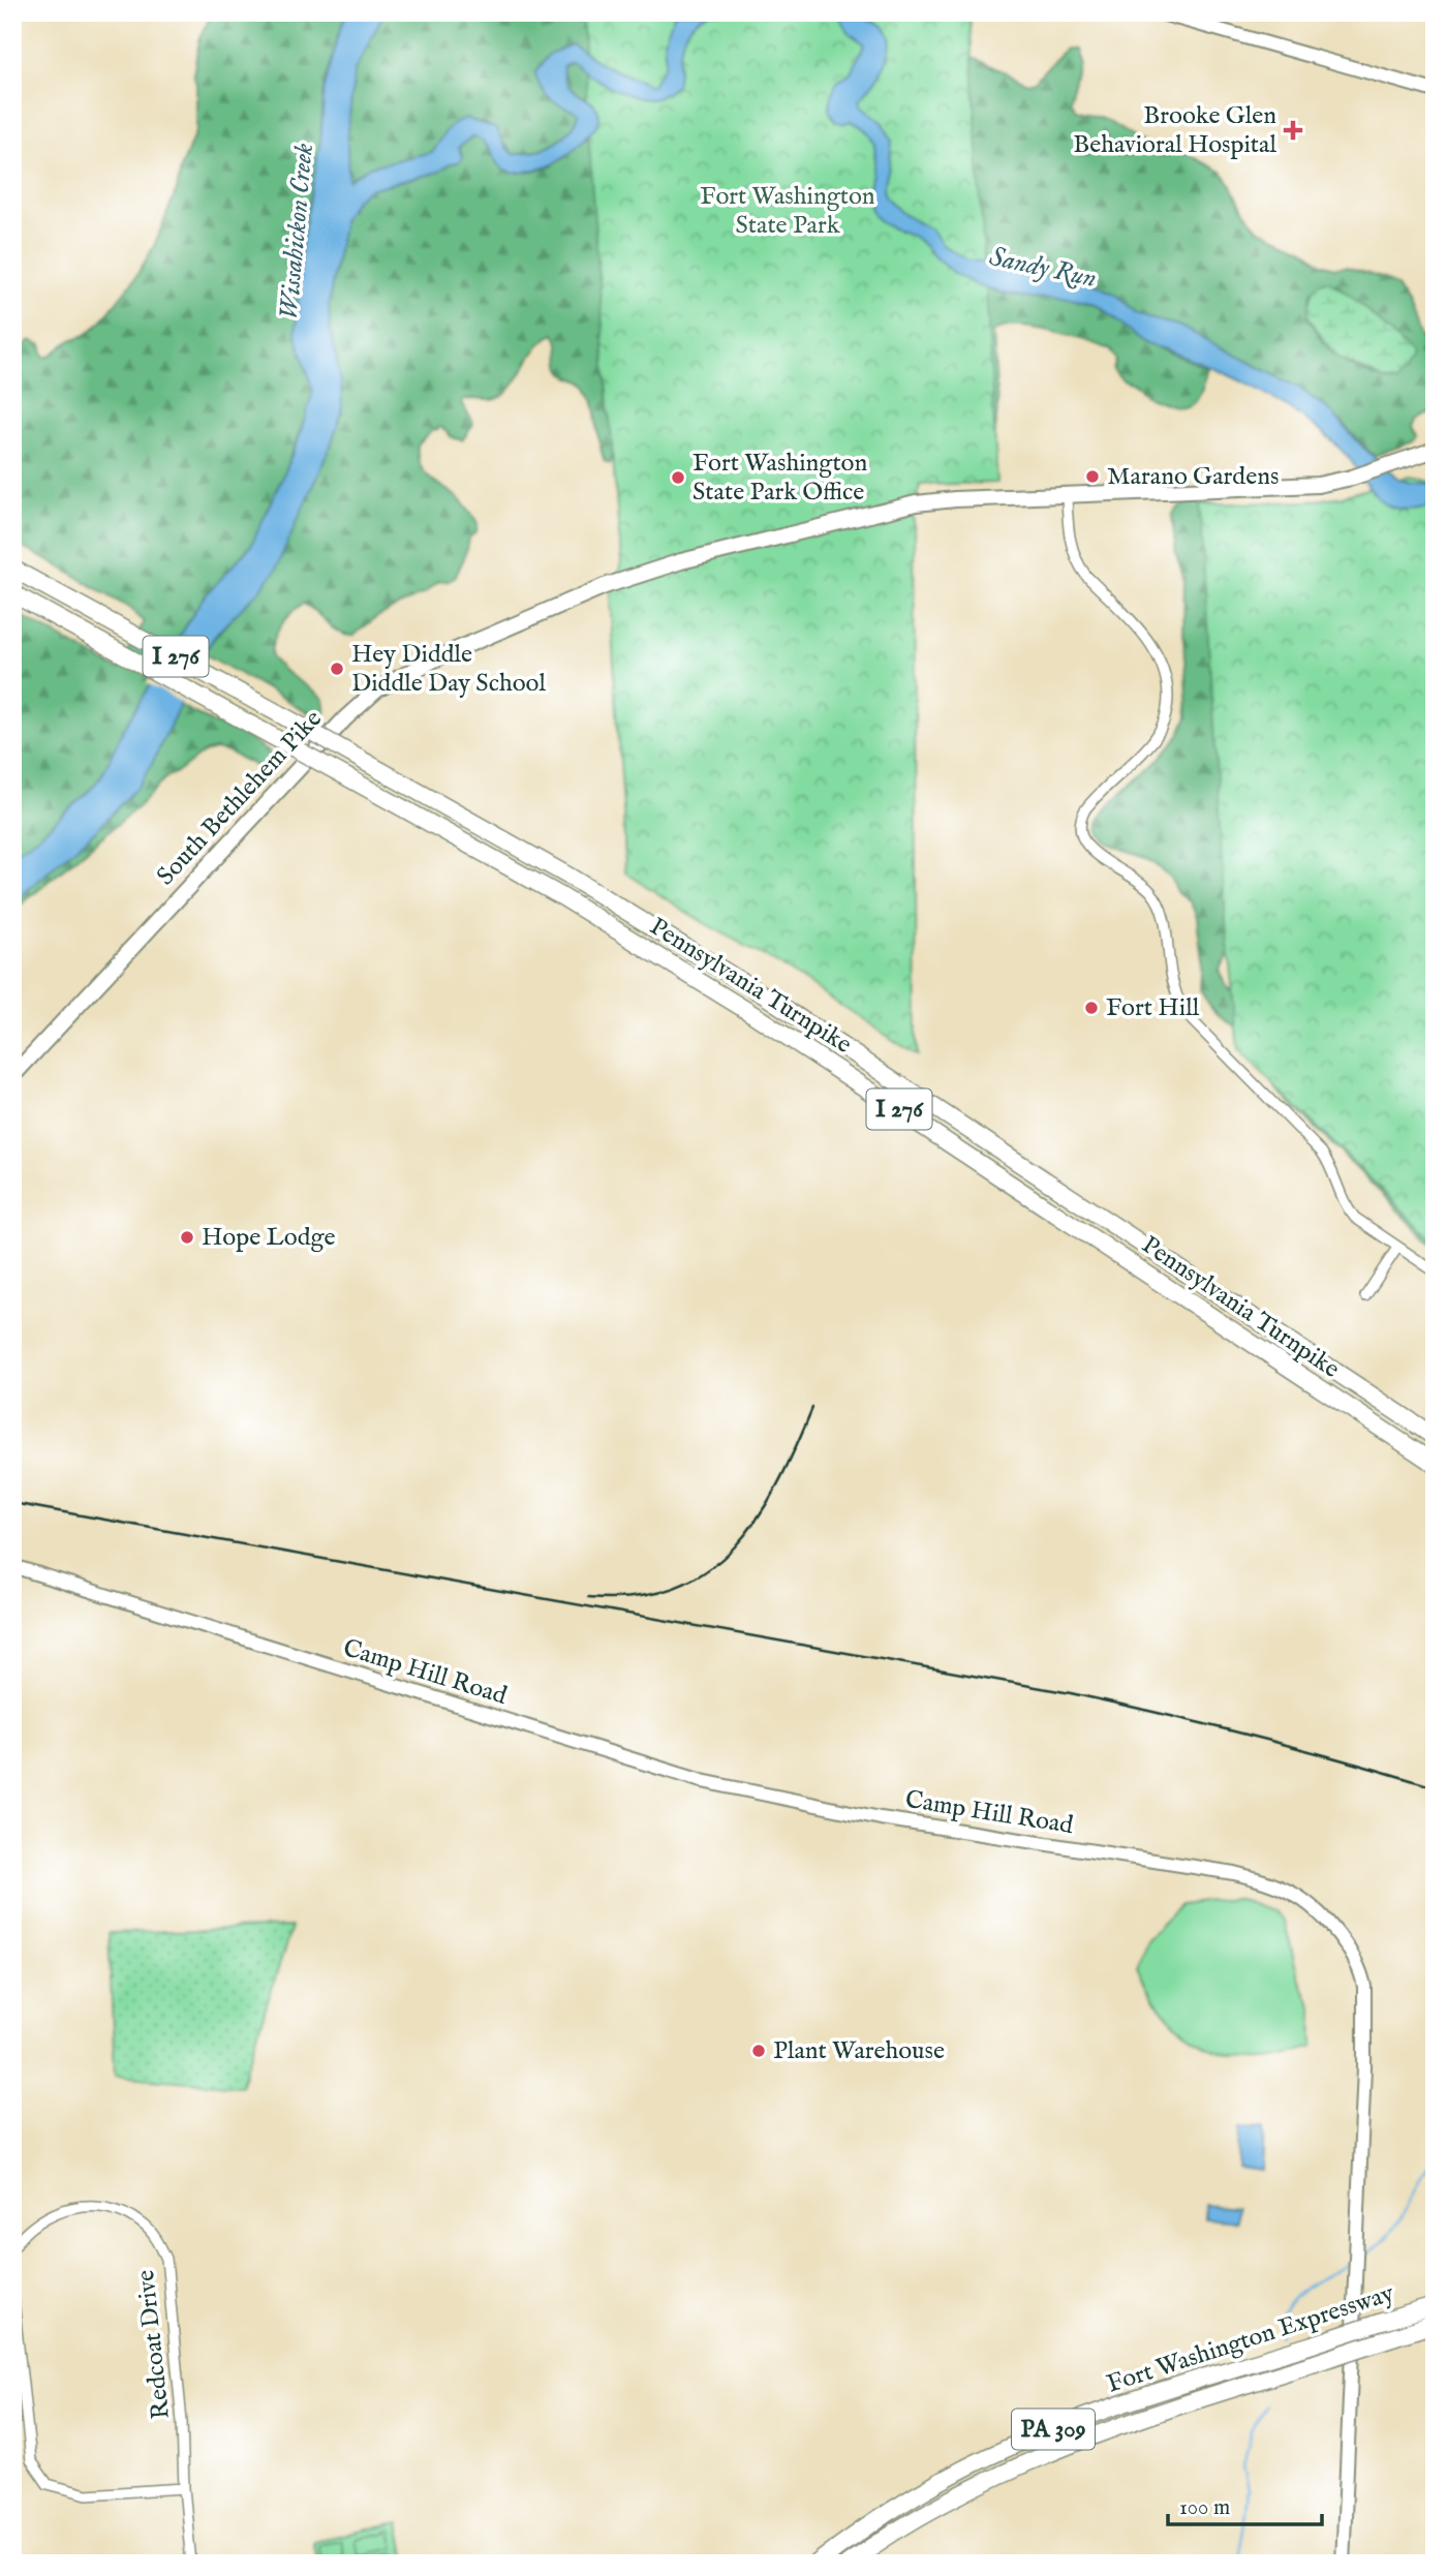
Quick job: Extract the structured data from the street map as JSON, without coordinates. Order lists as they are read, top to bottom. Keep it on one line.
{"streets":{"highway":["I 276","Pennsylvania Turnpike","Fort Washington Expressway","PA 309"],"main road":["South Bethlehem Pike"],"street":["Camp Hill Road","Redcoat Drive"]},"water":["Wissahickon Creek","Sandy Run"],"parks":["Fort Washington State Park"],"places":{"health":["Brooke Glen Behavioral Hospital"],"other":["Marano Gardens","Fort Washington State Park Office","Hey Diddle Diddle Day School","Fort Hill","Hope Lodge","Plant Warehouse"]},"scale_bar":"100 m"}
